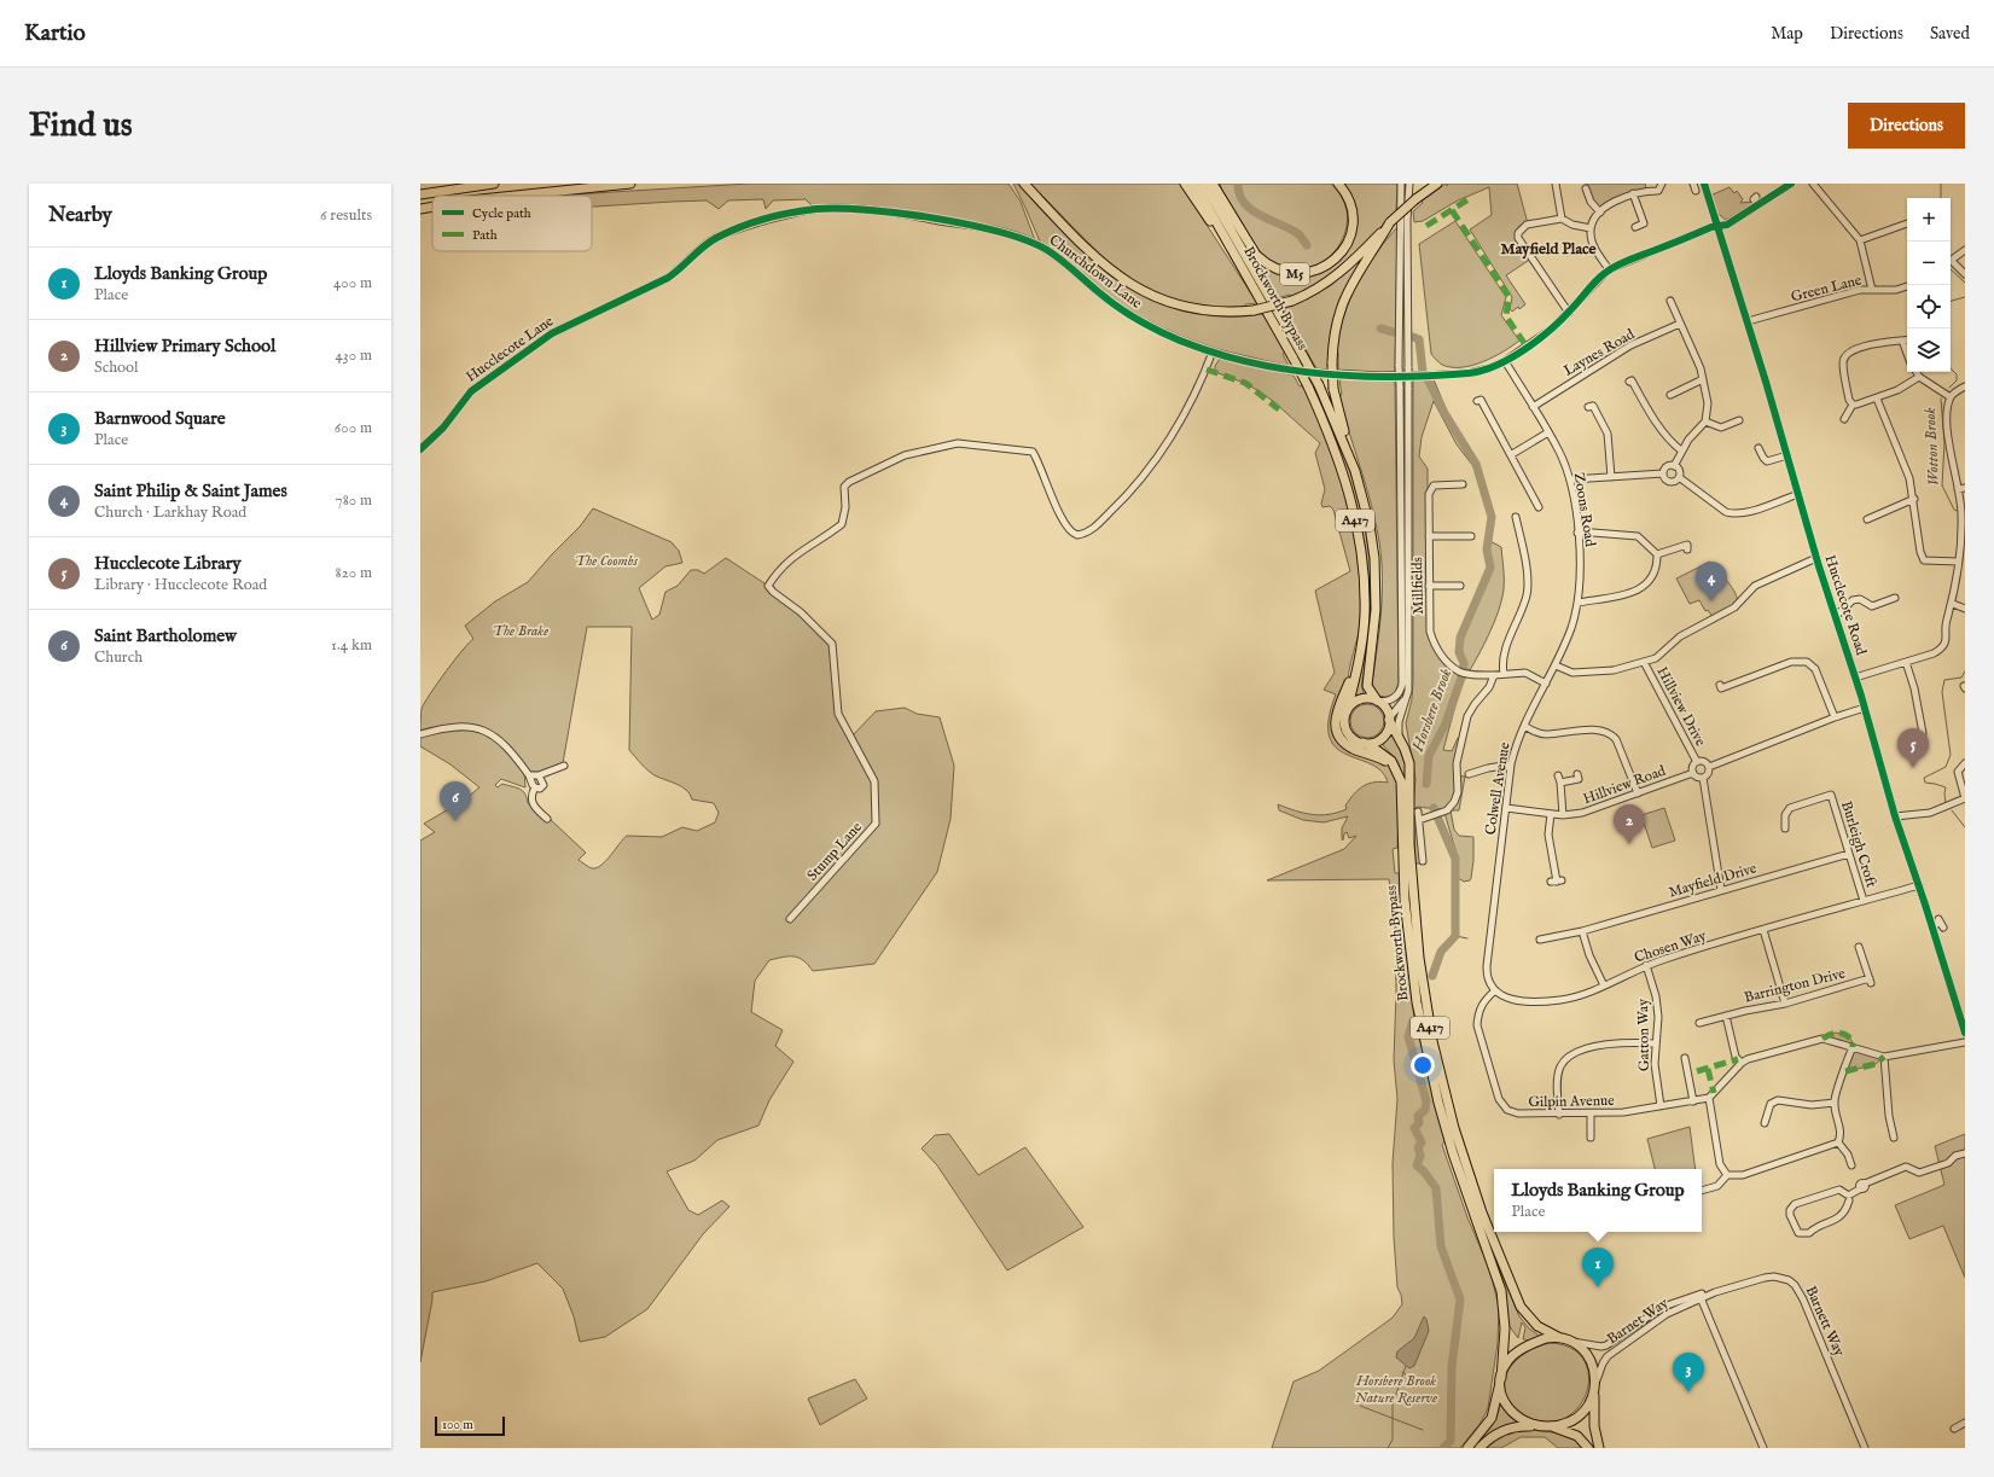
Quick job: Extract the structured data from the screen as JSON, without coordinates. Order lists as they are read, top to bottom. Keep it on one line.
{"streets":{"highway":["M5","Brockworth Bypass","A417"],"street":["Churchdown Lane","Green Lane","Hucclecote Lane","Laynes Road","Zoons Road","Millfields","Hucclecote Road","Hillview Drive","Hillview Road","Colwell Avenue","Burleigh Croft","Stump Lane","Mayfield Drive","Chosen Way","Barrington Drive","Gatton Way","Gilpin Avenue","Barnet Way","Barnett Way"]},"crossings":[["Churchdown Lane","Hucclecote Lane"],["Churchdown Lane","Zoons Road"],["Churchdown Lane","Hucclecote Road"],["Churchdown Lane","Stump Lane"],["M5","Brockworth Bypass"],["Green Lane","Hucclecote Road"],["Brockworth Bypass","A417"],["Brockworth Bypass","Barnet Way"],["Laynes Road","Zoons Road"],["Zoons Road","Colwell Avenue"],["A417","Barnet Way"],["Millfields","Colwell Avenue"],["Hucclecote Road","Chosen Way"],["Hillview Drive","Hillview Road"],["Hillview Road","Colwell Avenue"],["Colwell Avenue","Chosen Way"],["Colwell Avenue","Gilpin Avenue"],["Burleigh Croft","Mayfield Drive"],["Burleigh Croft","Chosen Way"],["Chosen Way","Gatton Way"],["Chosen Way","Gilpin Avenue"],["Gatton Way","Gilpin Avenue"],["Barnet Way","Barnett Way"]],"districts":["Mayfield Place"],"water":["Wotton Brook","Horsbere Brook"],"parks":["The Coombs","The Brake","Horsbere Brook Nature Reserve"],"legend":["Cycle path","Path"],"scale_bar":"100 m","page":{"header":"Kartio","nav":["Map","Directions","Saved"],"buttons":"Directions","title":"Find us","heading":["Nearby","6 results"],"map_buttons":["+","−"],"list":[{"mark":"1","name":"Lloyds Banking Group","note":"Place","value":"400 m"},{"mark":"2","name":"Hillview Primary School","note":"School","value":"430 m"},{"mark":"3","name":"Barnwood Square","note":"Place","value":"600 m"},{"mark":"4","name":"Saint Philip & Saint James","note":"Church · Larkhay Road","value":"780 m"},{"mark":"5","name":"Hucclecote Library","note":"Library · Hucclecote Road","value":"820 m"},{"mark":"6","name":"Saint Bartholomew","note":"Church","value":"1.4 km"}],"pins":["4","5","6","2","1","3"],"popup":["Lloyds Banking Group","Place"],"scale":"100 m"}}
